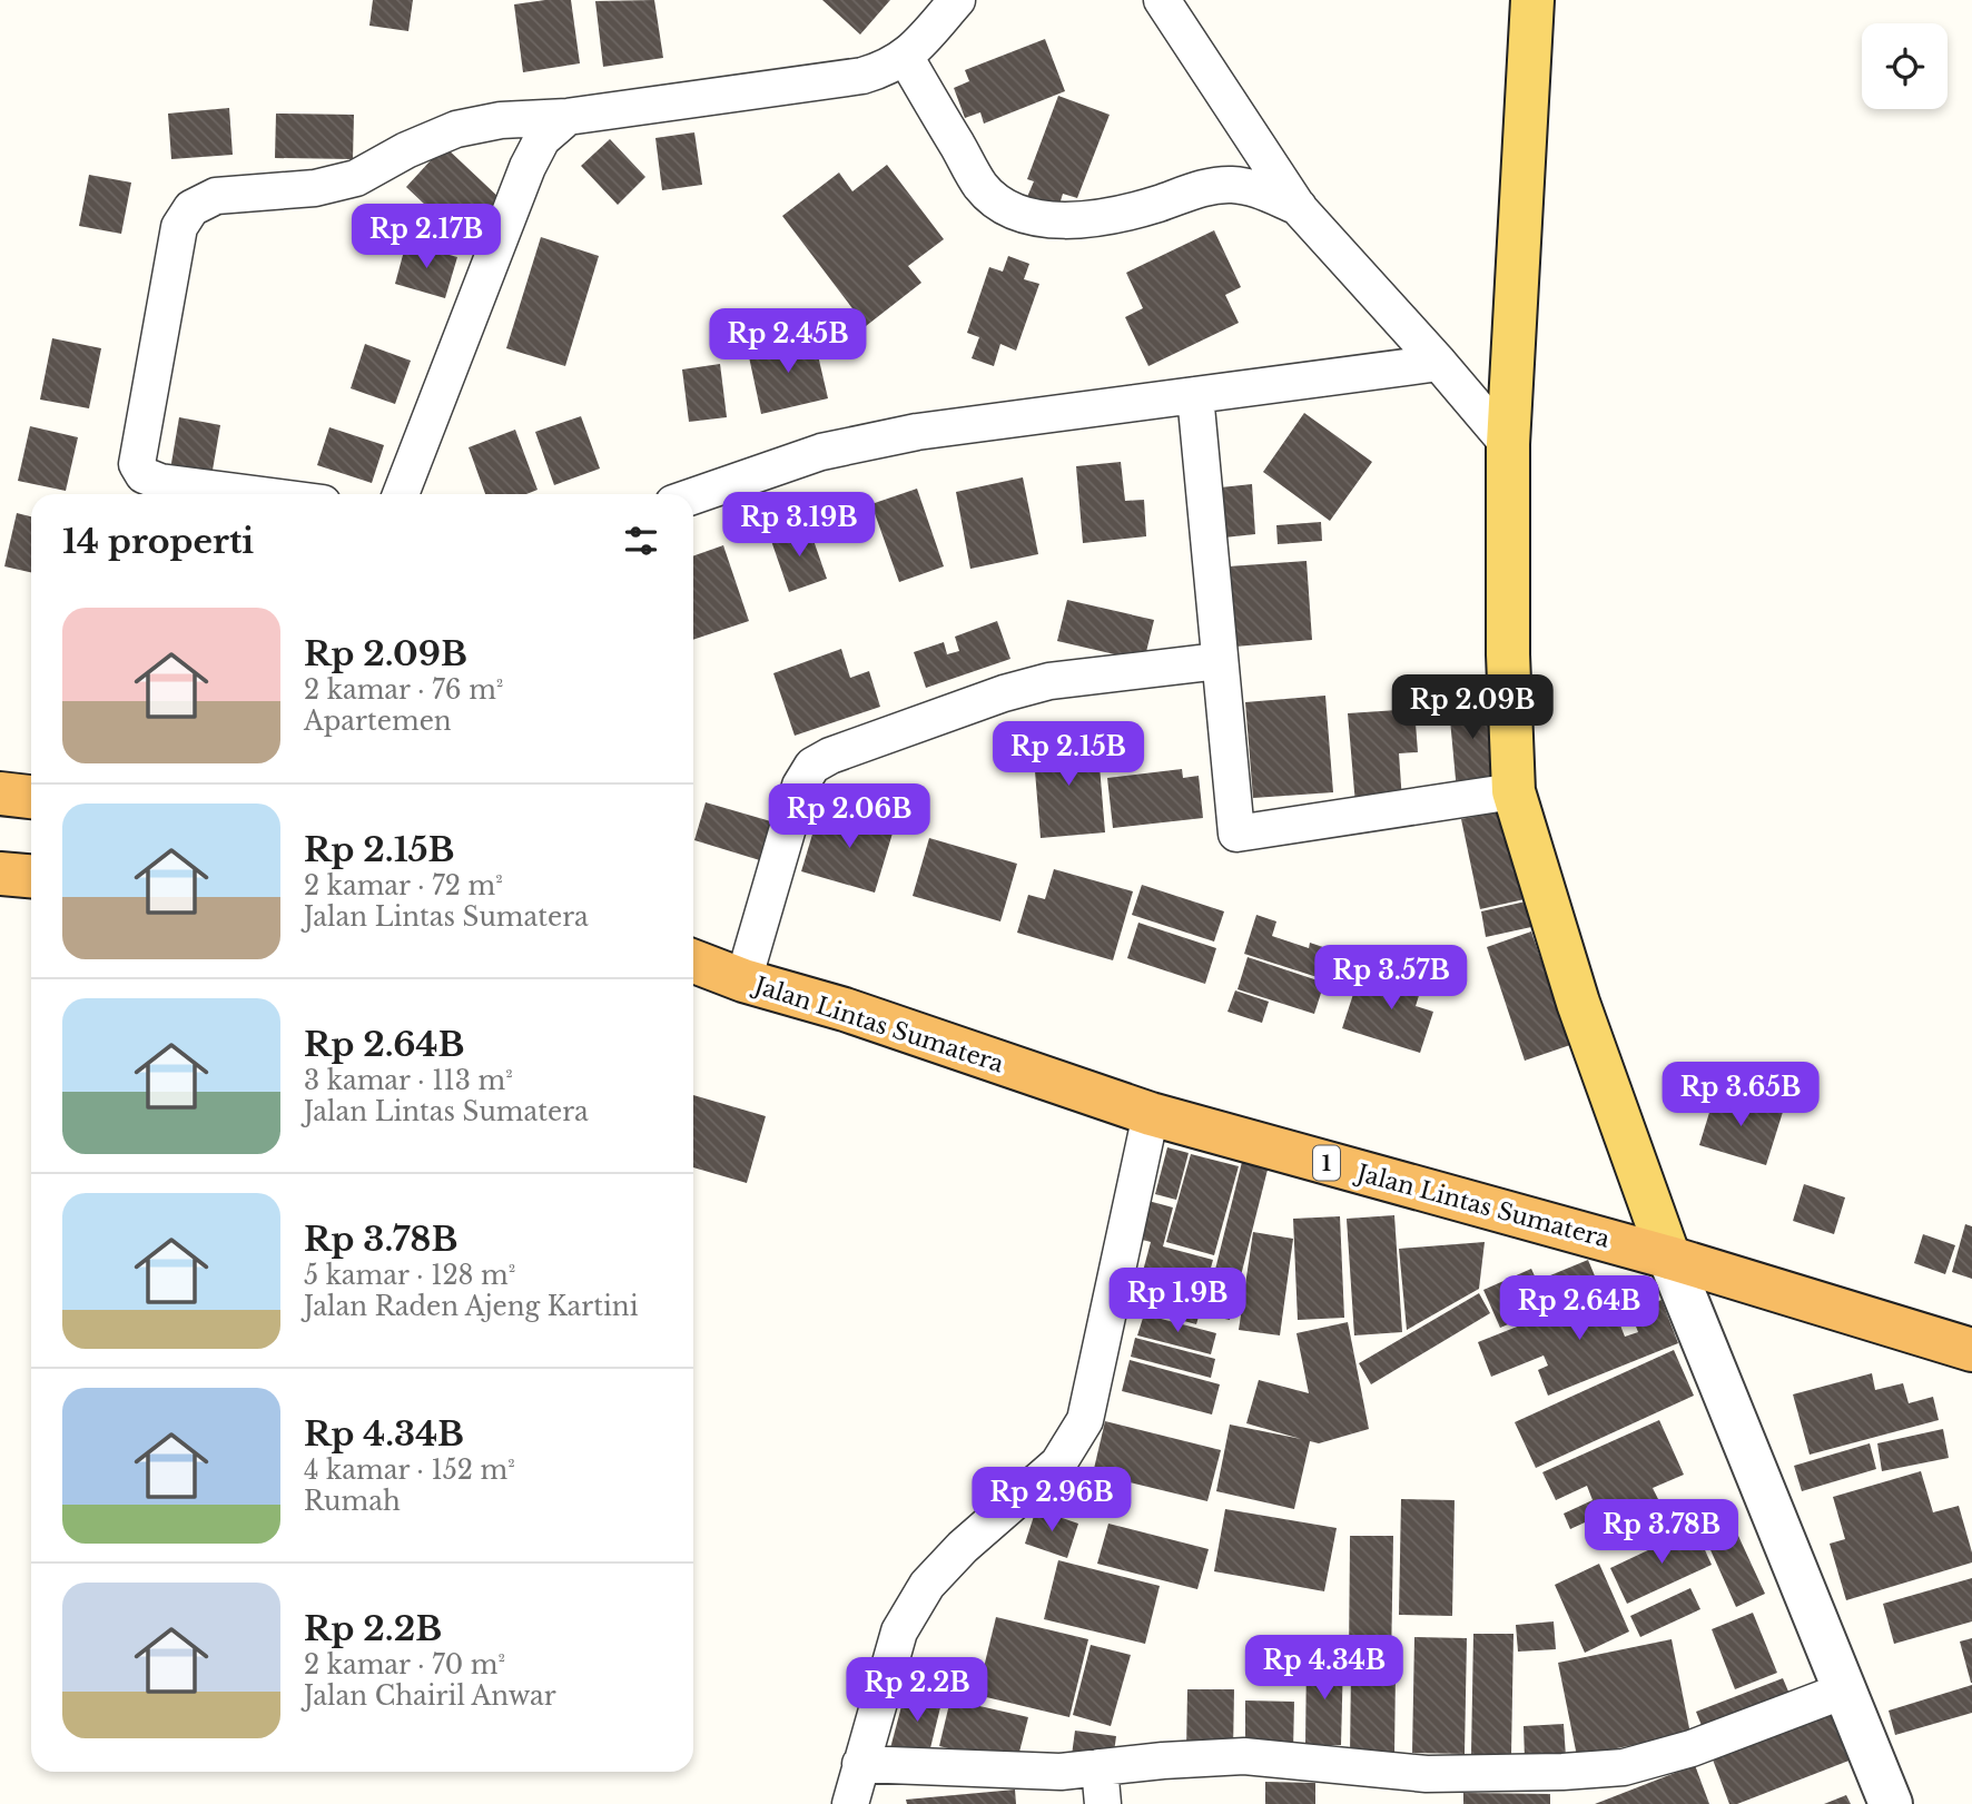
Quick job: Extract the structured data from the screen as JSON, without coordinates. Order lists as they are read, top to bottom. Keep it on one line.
{"streets":{"highway":["Jalan Lintas Sumatera","1"]},"page":{"price":["Rp 2.17B","Rp 2.45B","Rp 3.19B","Rp 2.09B","Rp 2.15B","Rp 2.06B","Rp 3.57B","Rp 3.65B","Rp 1.9B","Rp 2.64B","Rp 2.96B","Rp 3.78B","Rp 4.34B","Rp 2.2B"],"heading":"14 properti","list":[{"name":"Rp 2.09B","note":"2 kamar · 76 m² · Apartemen"},{"name":"Rp 2.15B","note":"2 kamar · 72 m² · Jalan Lintas Sumatera"},{"name":"Rp 2.64B","note":"3 kamar · 113 m² · Jalan Lintas Sumatera"},{"name":"Rp 3.78B","note":"5 kamar · 128 m² · Jalan Raden Ajeng Kartini"},{"name":"Rp 4.34B","note":"4 kamar · 152 m² · Rumah"},{"name":"Rp 2.2B","note":"2 kamar · 70 m² · Jalan Chairil Anwar"}]}}
